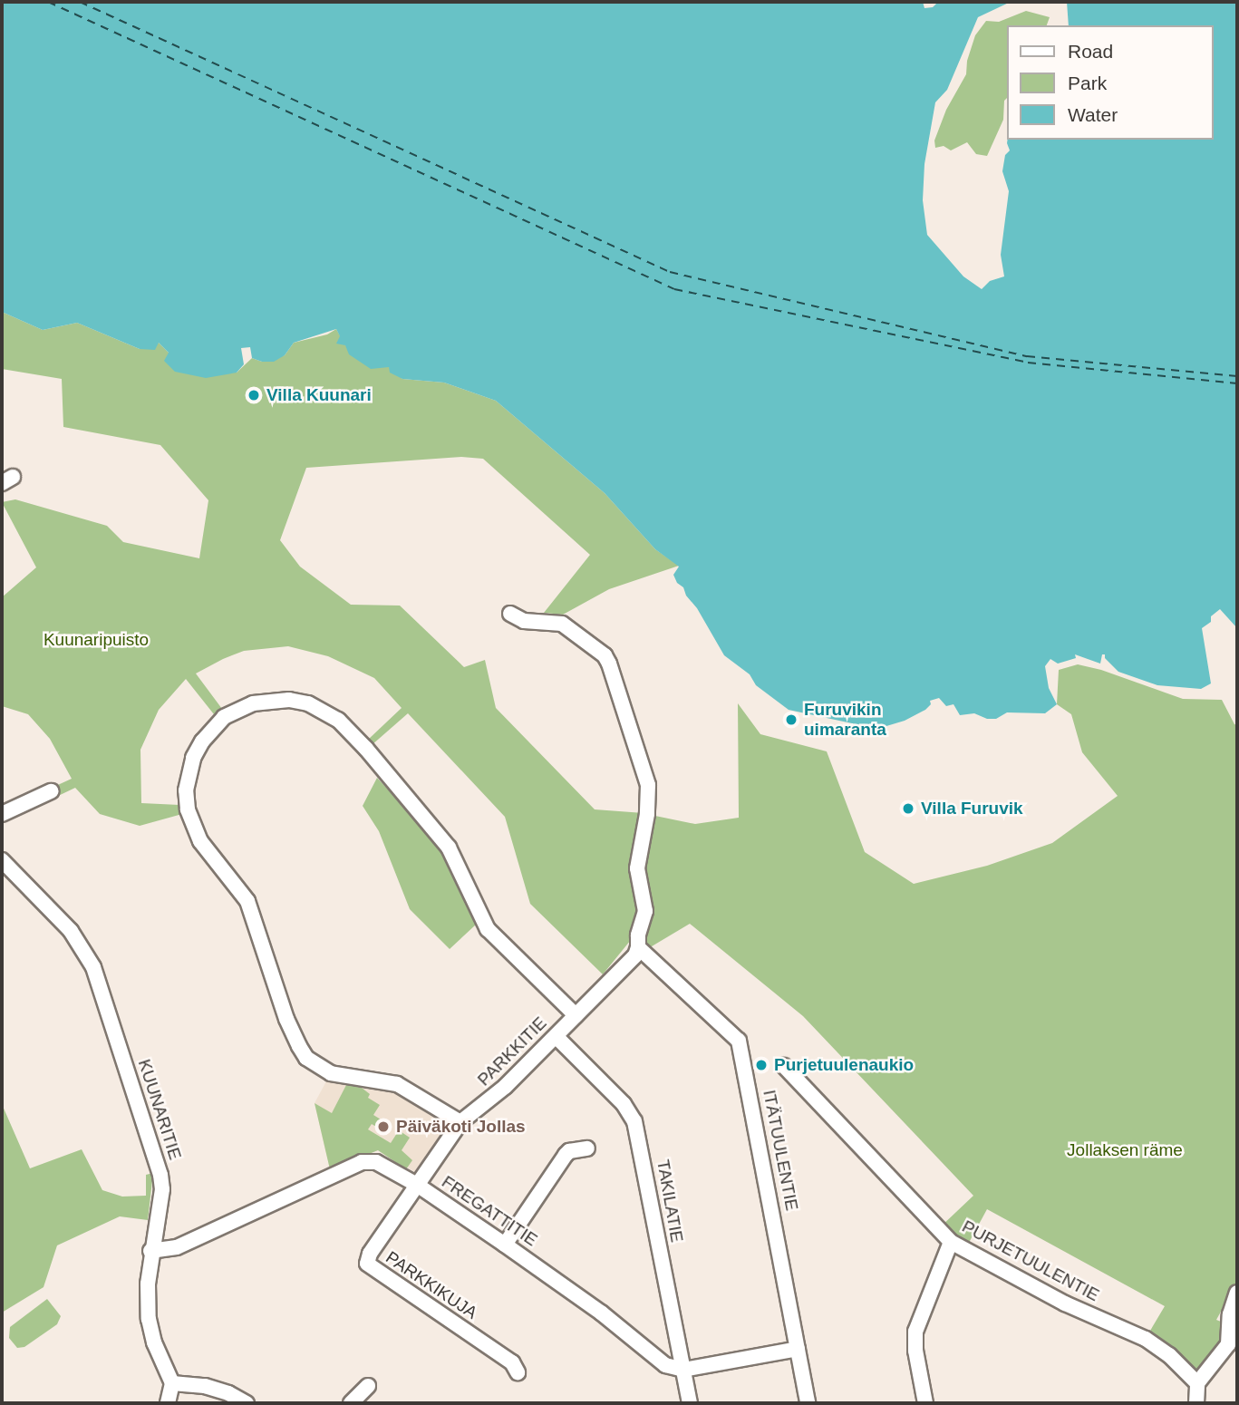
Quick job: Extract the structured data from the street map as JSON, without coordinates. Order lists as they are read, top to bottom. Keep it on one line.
{"streets":{"street":["PARKKITIE","KUUNARITIE","ITÄTUULENTIE","TAKILATIE","FREGATTITIE","PURJETUULENTIE","PARKKIKUJA"]},"crossings":[["PARKKITIE","ITÄTUULENTIE"],["PARKKITIE","TAKILATIE"],["PARKKITIE","FREGATTITIE"],["PARKKITIE","PARKKIKUJA"],["KUUNARITIE","FREGATTITIE"],["TAKILATIE","FREGATTITIE"],["FREGATTITIE","PARKKIKUJA"]],"parks":["Kuunaripuisto","Jollaksen räme"],"places":["Villa Kuunari","Furuvikin uimaranta","Villa Furuvik","Purjetuulenaukio","Päiväkoti Jollas"],"legend":["Road","Park","Water"]}
